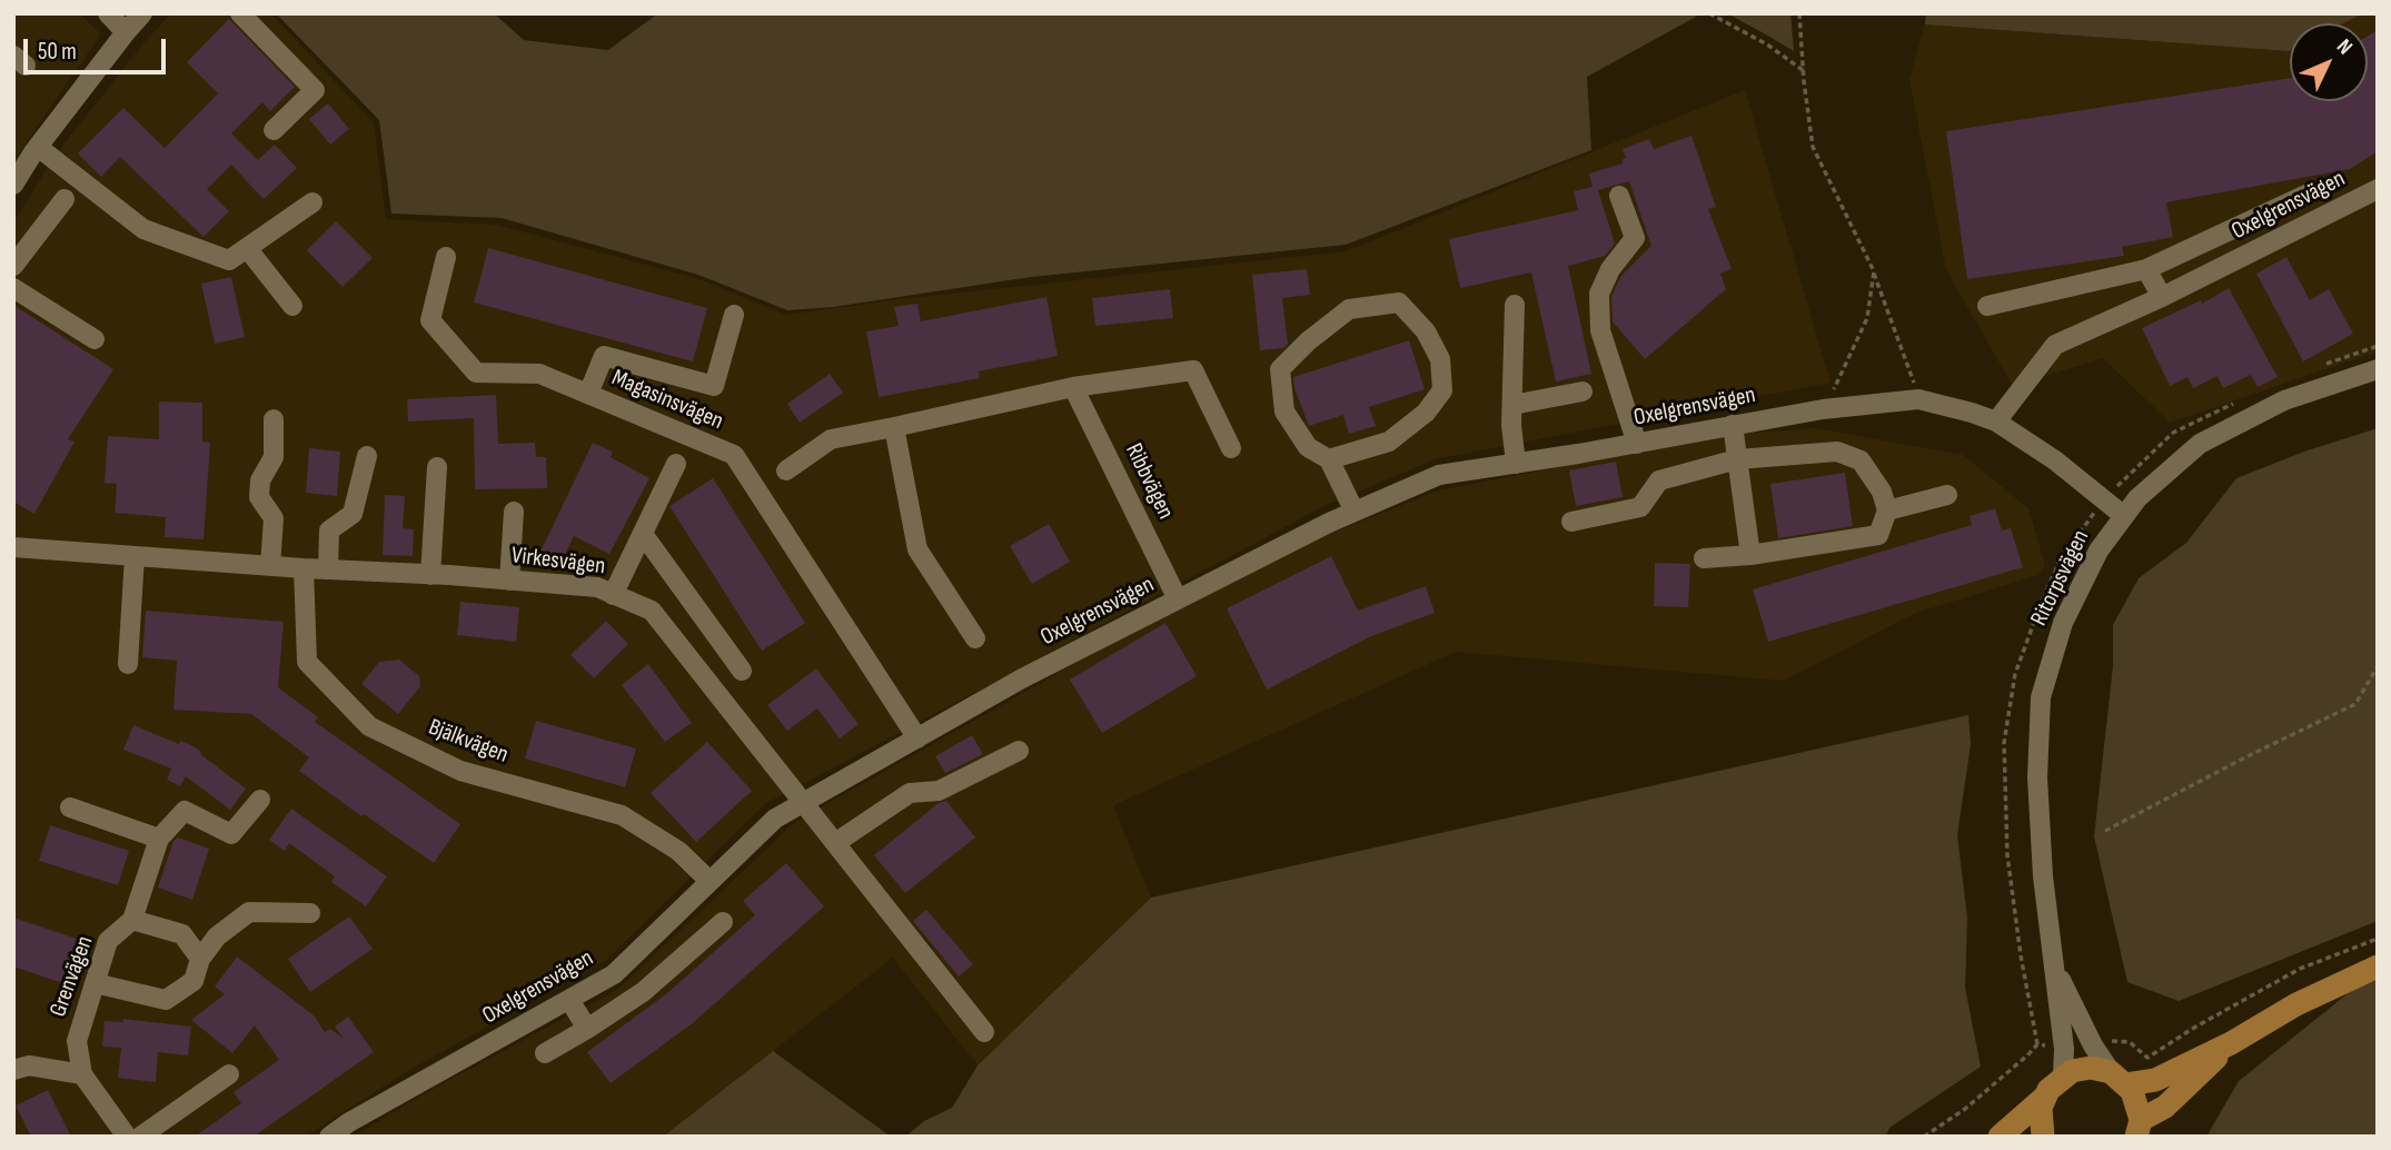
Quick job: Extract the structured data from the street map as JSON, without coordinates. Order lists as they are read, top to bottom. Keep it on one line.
{"streets":{"street":["Oxelgrensvägen","Magasinsvägen","Ribbvägen","Virkesvägen","Ritorpsvägen","Bjälkvägen","Grenvägen"]},"crossings":[["Oxelgrensvägen","Magasinsvägen"],["Oxelgrensvägen","Ribbvägen"],["Oxelgrensvägen","Virkesvägen"],["Oxelgrensvägen","Ritorpsvägen"],["Oxelgrensvägen","Bjälkvägen"],["Virkesvägen","Bjälkvägen"]],"scale_bar":"50 m","north":"top right"}
